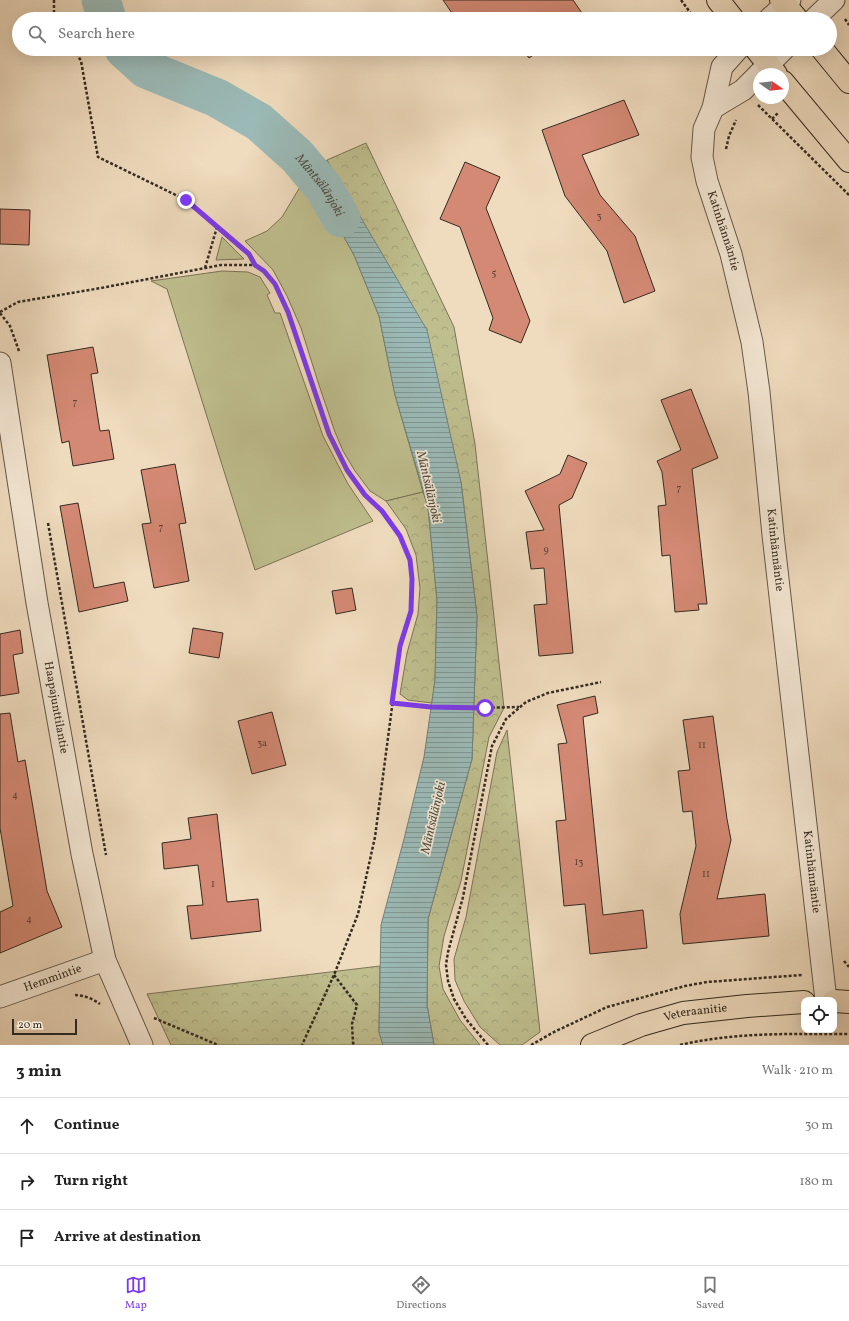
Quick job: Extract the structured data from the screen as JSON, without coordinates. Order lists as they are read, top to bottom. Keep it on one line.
{"streets":{"main road":["Veteraanitie"],"street":["Katinhännäntie","Haapajunttilantie","Hemmintie"]},"crossings":[["Haapajunttilantie","Hemmintie"]],"water":["Mäntsälänjoki"],"house_numbers":["3","5","7","7","7","9","3a","11","4","13","11","1","4"],"scale_bar":"20 m","north":"right","page":{"search":"Search here","scale":"20 m","heading":["3 min","Walk · 210 m"],"list":[["Continue","30 m"],["Turn right","180 m"],"Arrive at destination"],"nav":["Map","Directions","Saved"]}}
